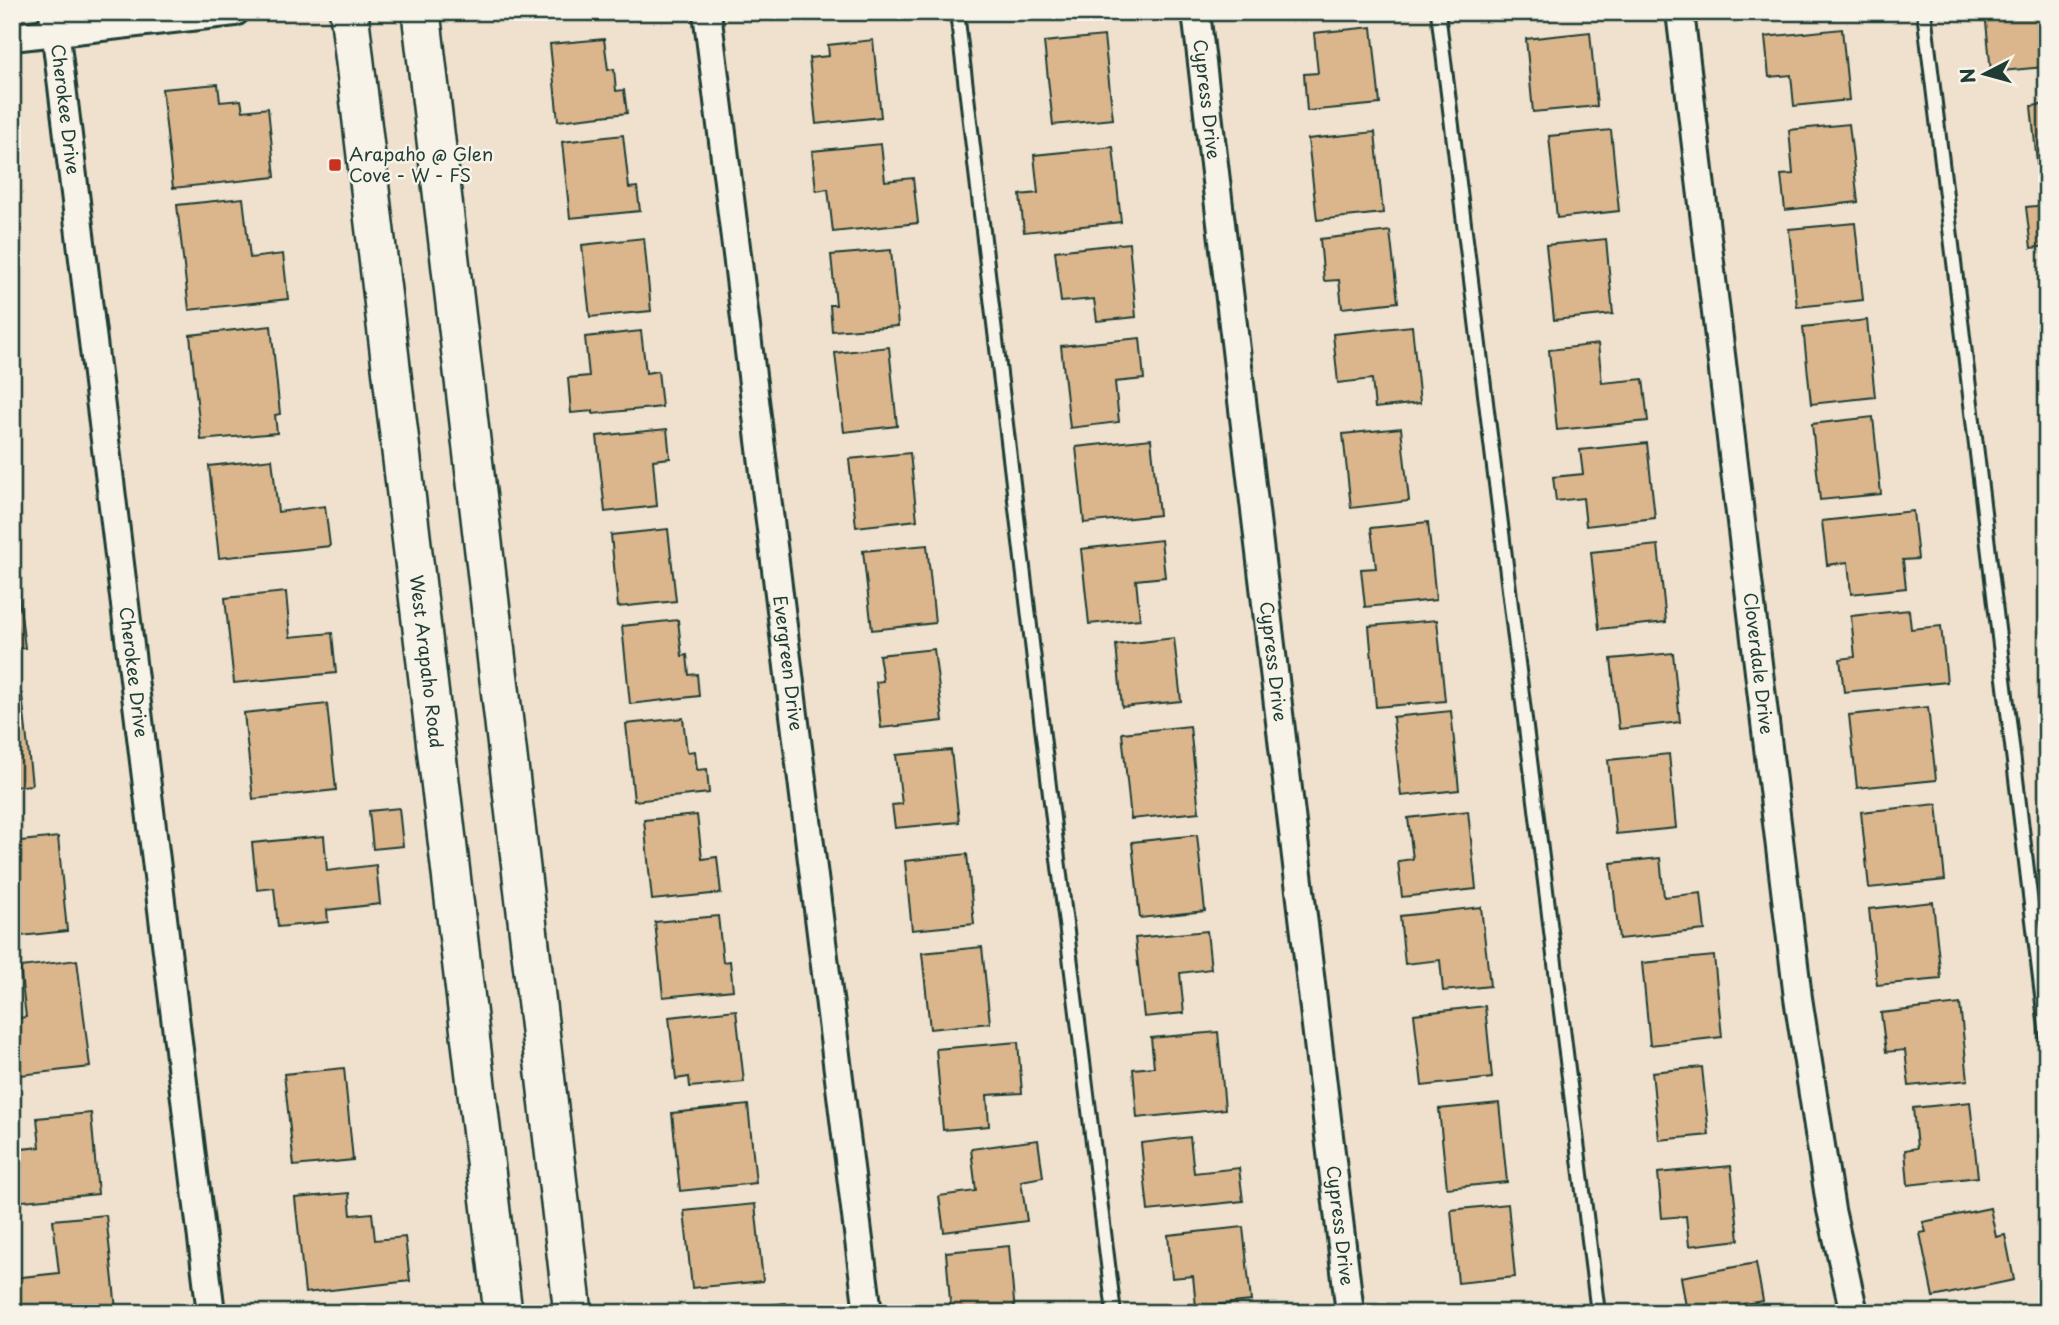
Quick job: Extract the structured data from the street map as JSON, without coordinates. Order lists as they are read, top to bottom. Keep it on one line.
{"streets":{"main road":["West Arapaho Road"],"street":["Cypress Drive","Cherokee Drive","Evergreen Drive","Cloverdale Drive"]},"places":{"transit":["Arapaho @ Glen Cove - W - FS"]},"north":"left"}
